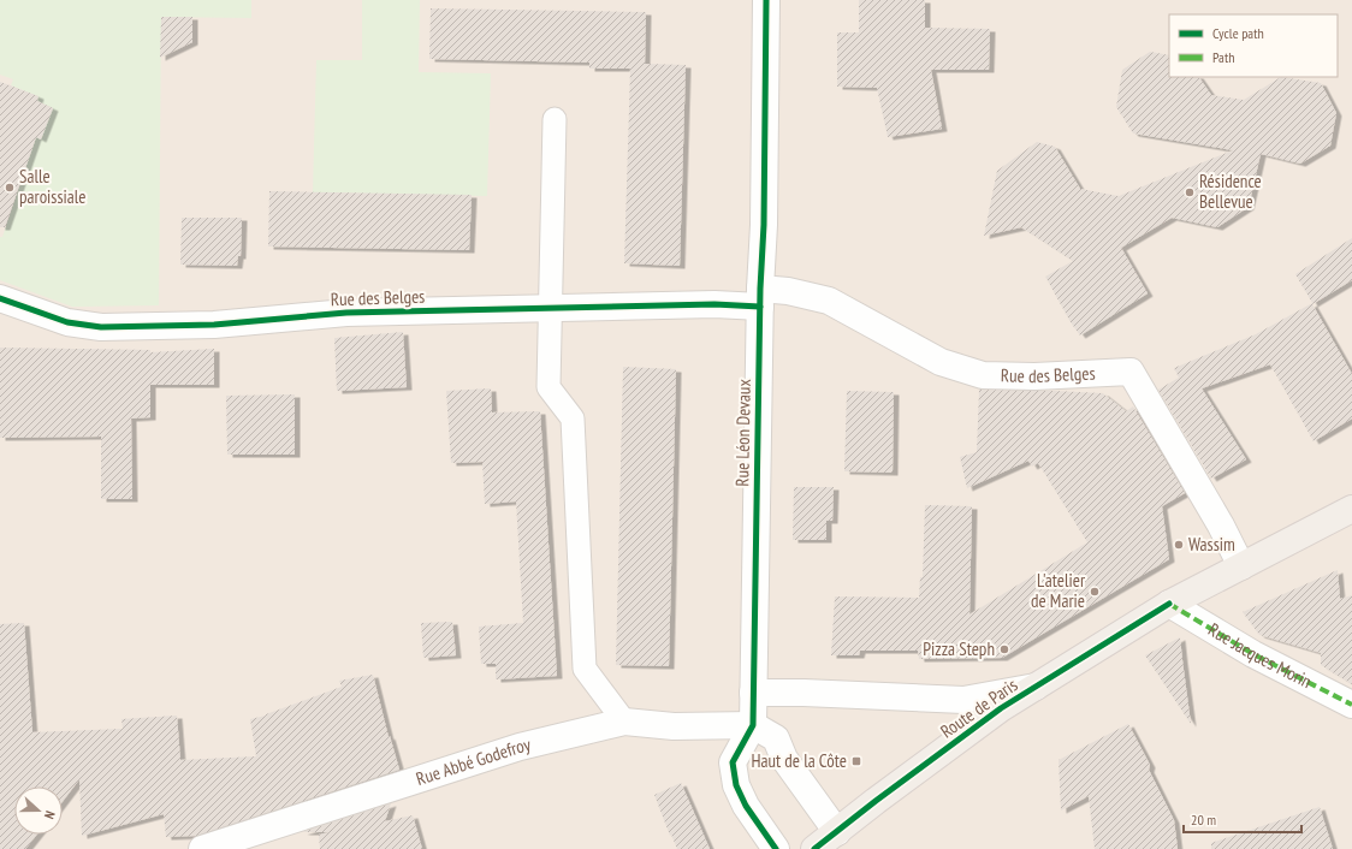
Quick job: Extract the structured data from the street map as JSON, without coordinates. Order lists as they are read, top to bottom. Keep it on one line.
{"streets":{"main road":["Route de Paris"],"street":["Rue des Belges","Rue Léon Devaux","Rue Jacques Morin","Rue Abbé Godefroy"]},"crossings":[["Rue des Belges","Rue Léon Devaux"],["Rue des Belges","Route de Paris"],["Rue Léon Devaux","Route de Paris"],["Rue Léon Devaux","Rue Abbé Godefroy"],["Rue Jacques Morin","Route de Paris"]],"places":{"other":["Salle paroissiale","Résidence Bellevue","Wassim","L'atelier de Marie","Pizza Steph"],"transit":["Haut de la Côte"]},"legend":["Cycle path","Path"],"scale_bar":"20 m","north":"right"}
